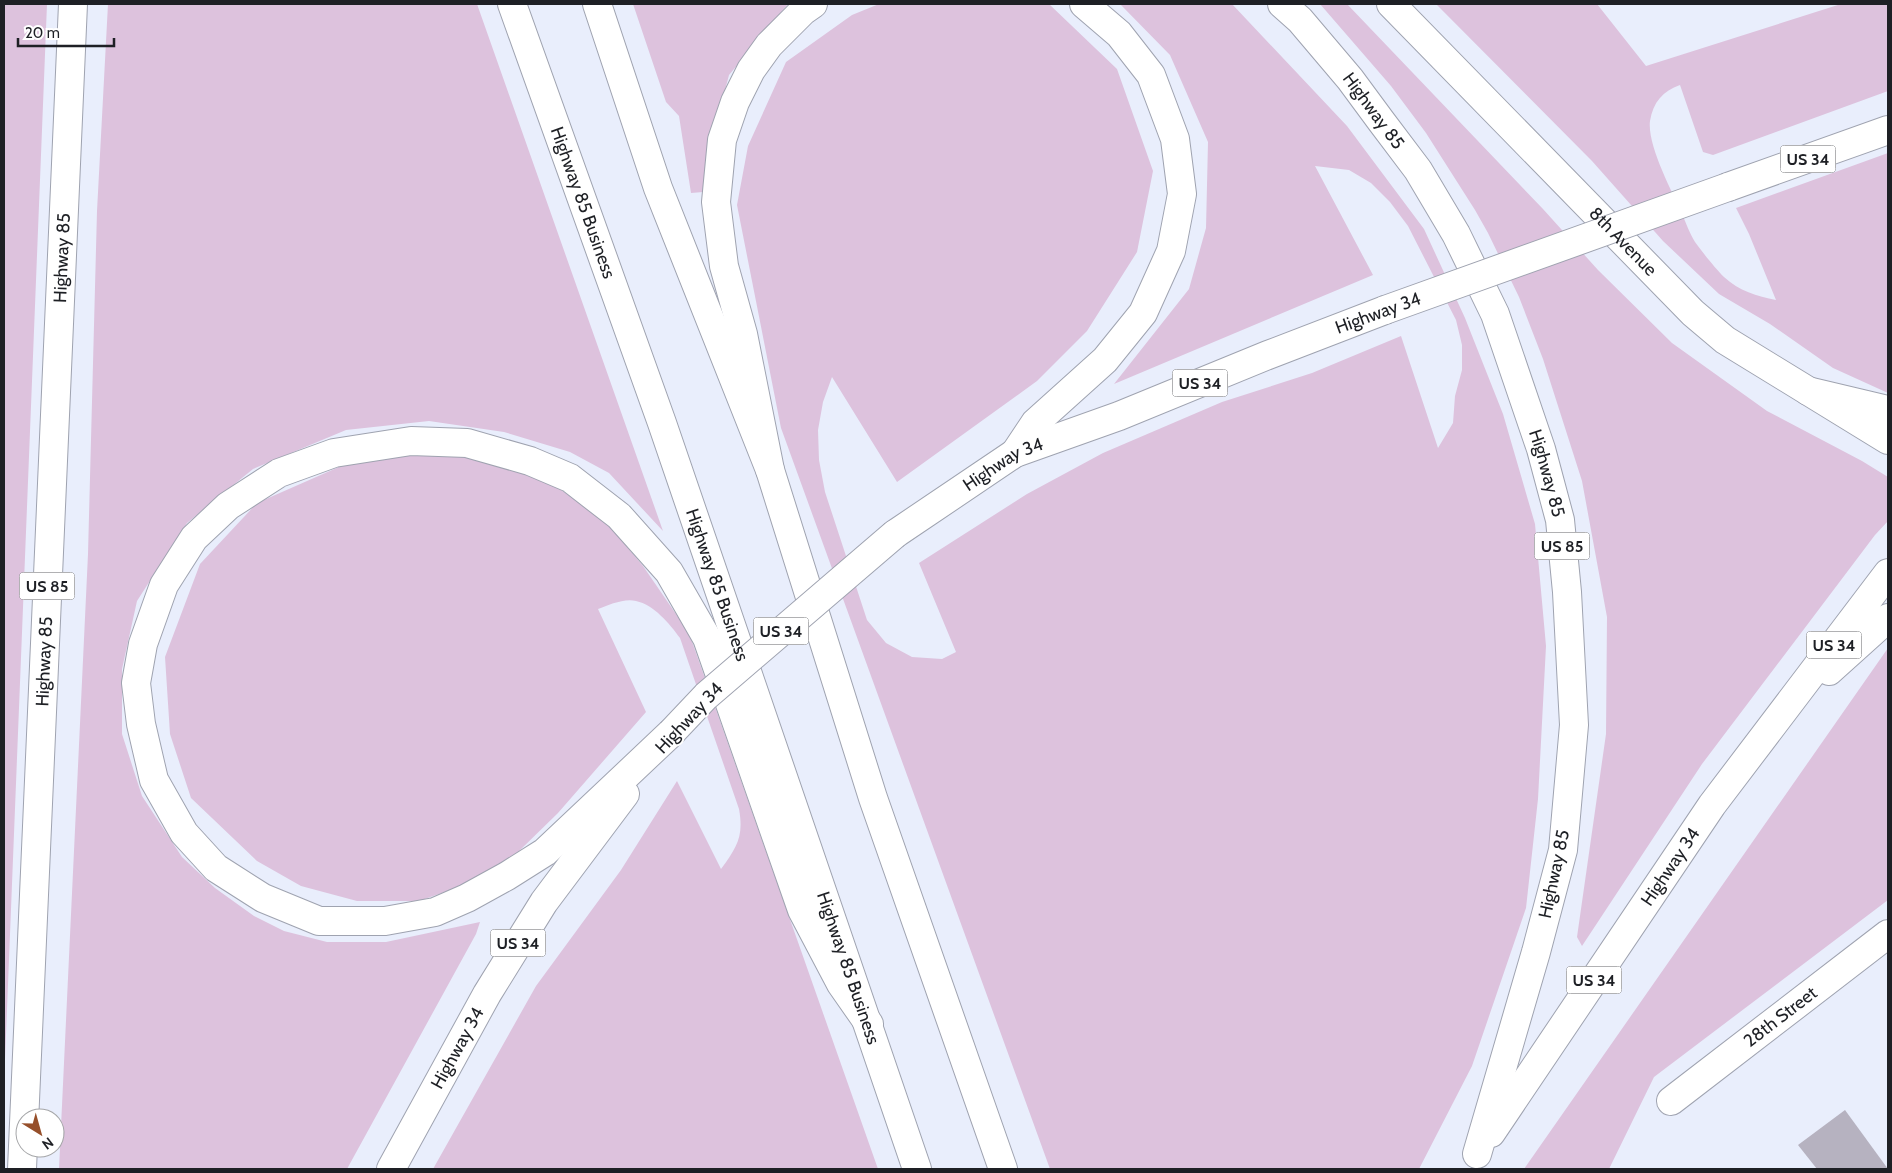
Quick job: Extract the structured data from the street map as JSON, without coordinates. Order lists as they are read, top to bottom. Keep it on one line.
{"streets":{"main road":["Highway 85","US 34","Highway 85 Business","8th Avenue","Highway 34","US 85","28th Street"]},"crossings":[["Highway 85","Highway 34"]],"scale_bar":"20 m","north":"bottom right"}
